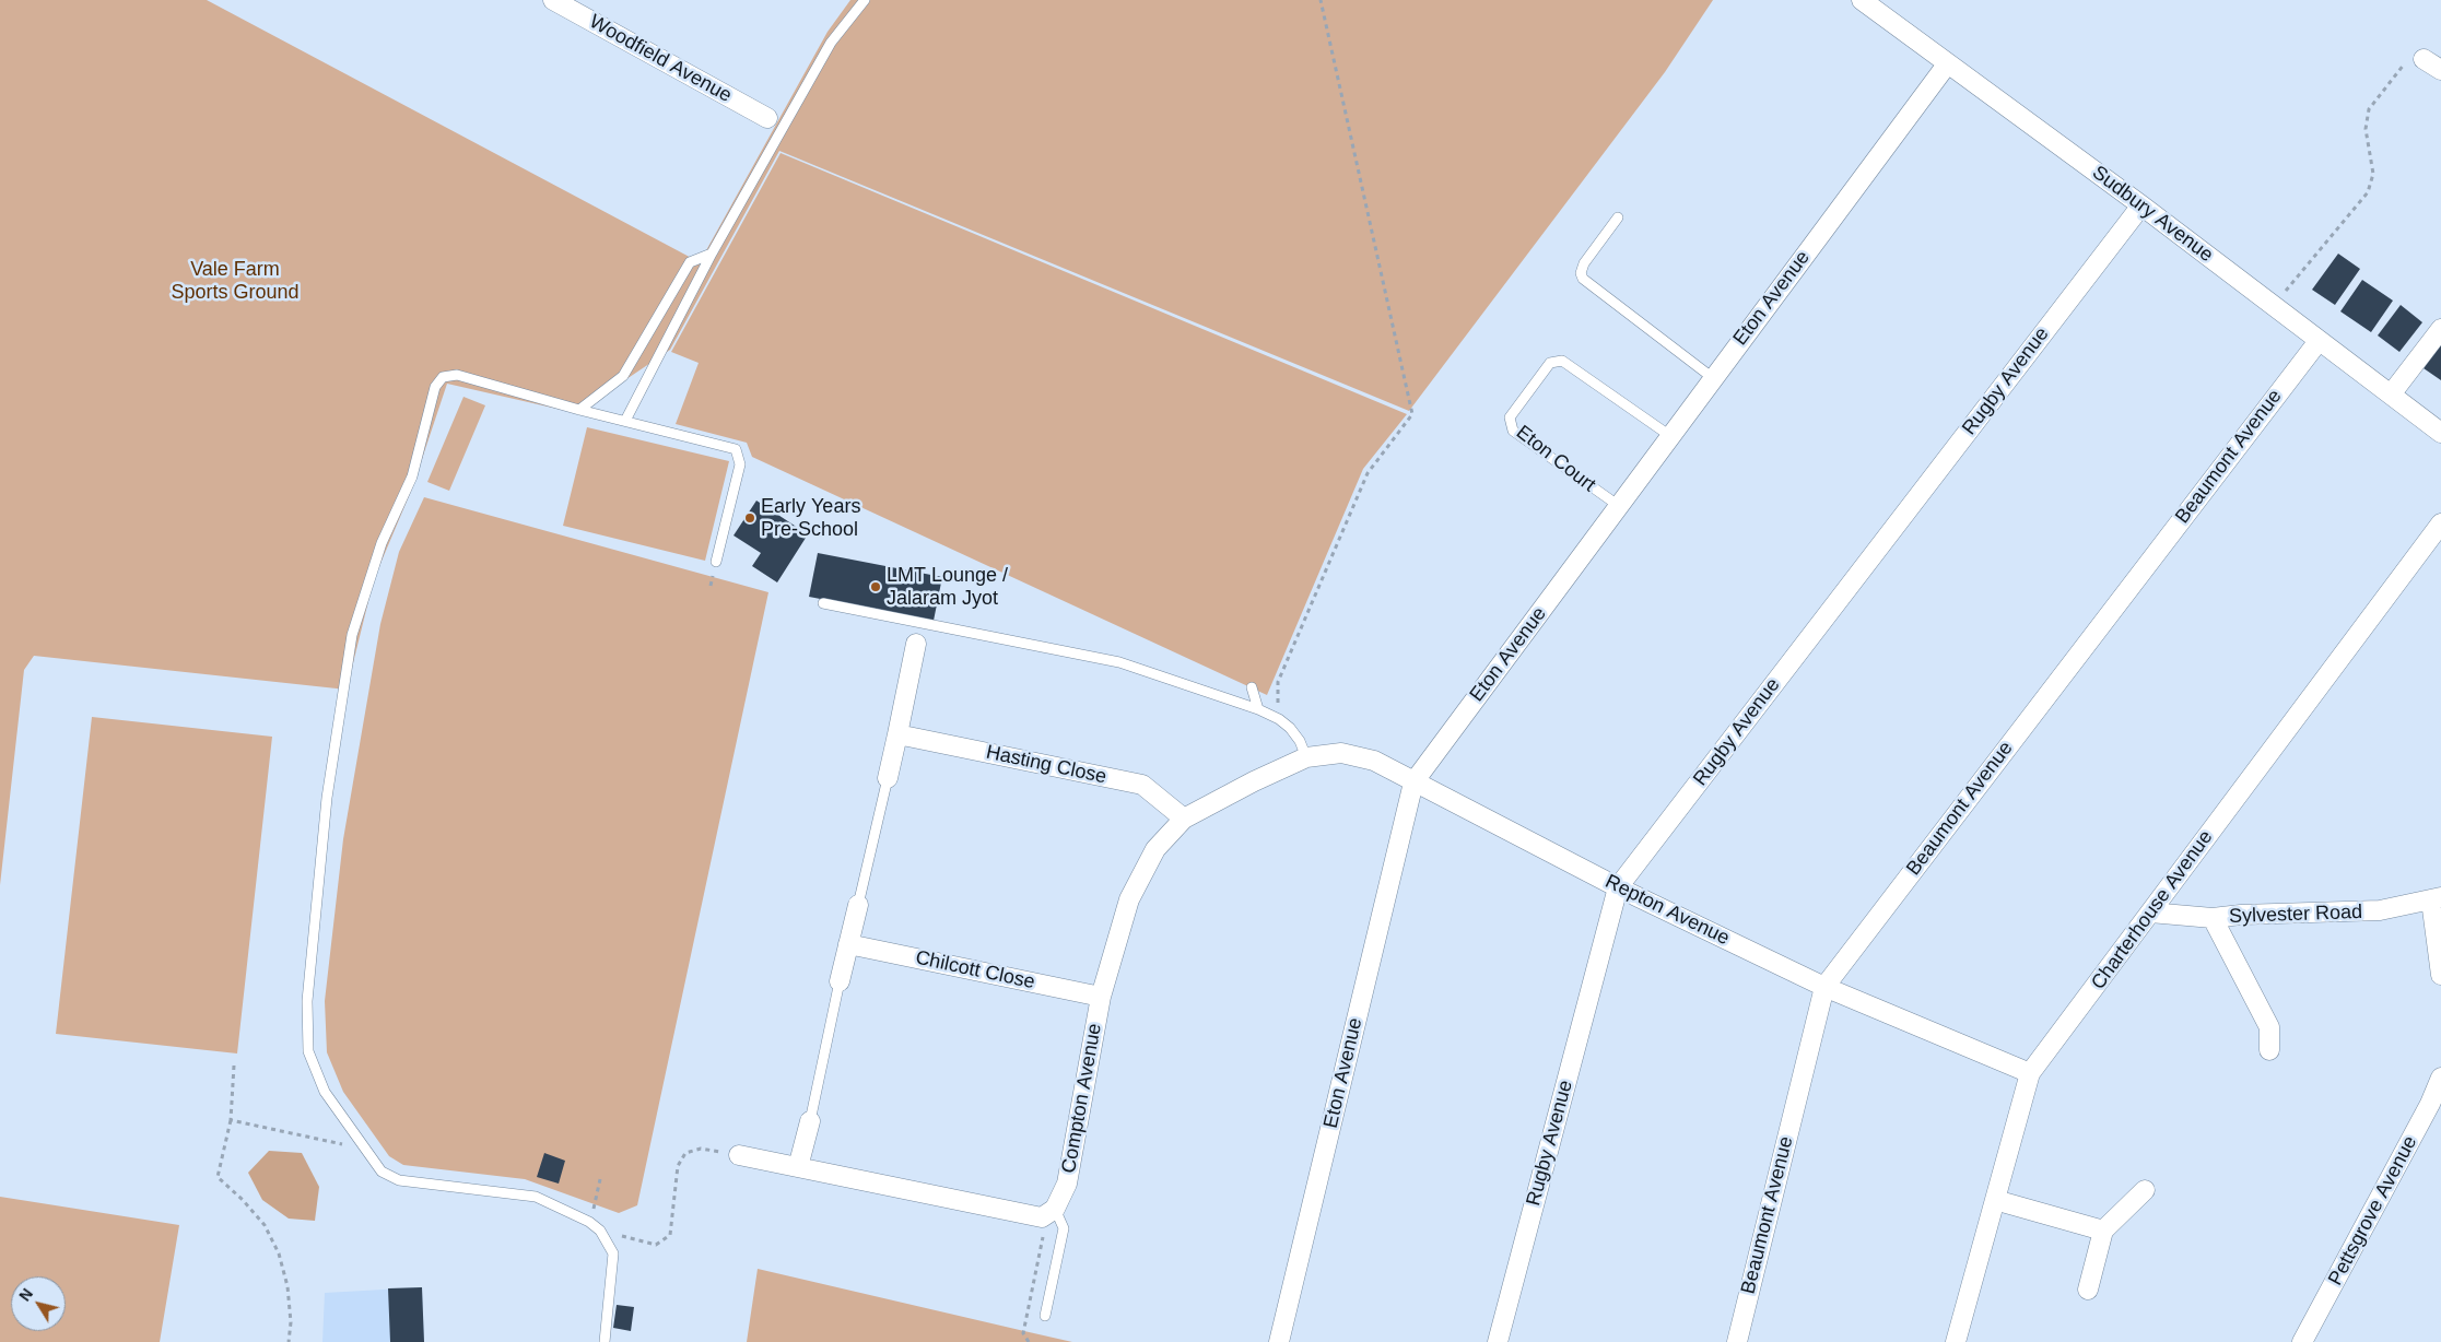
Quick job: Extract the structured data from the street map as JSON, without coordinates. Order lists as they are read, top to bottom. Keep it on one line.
{"streets":{"street":["Woodfield Avenue","Sudbury Avenue","Eton Avenue","Rugby Avenue","Beaumont Avenue","Hasting Close","Repton Avenue","Charterhouse Avenue","Sylvester Road","Chilcott Close","Compton Avenue","Pettsgrove Avenue"],"lane":["Eton Court"]},"crossings":[["Sudbury Avenue","Eton Avenue"],["Sudbury Avenue","Rugby Avenue"],["Sudbury Avenue","Beaumont Avenue"],["Eton Avenue","Eton Court"],["Eton Avenue","Repton Avenue"],["Rugby Avenue","Repton Avenue"],["Beaumont Avenue","Repton Avenue"],["Hasting Close","Compton Avenue"],["Repton Avenue","Charterhouse Avenue"],["Repton Avenue","Compton Avenue"],["Charterhouse Avenue","Sylvester Road"],["Chilcott Close","Compton Avenue"]],"parks":["Vale Farm Sports Ground"],"places":["Early Years Pre-School","LMT Lounge / Jalaram Jyot"],"north":"top left"}
